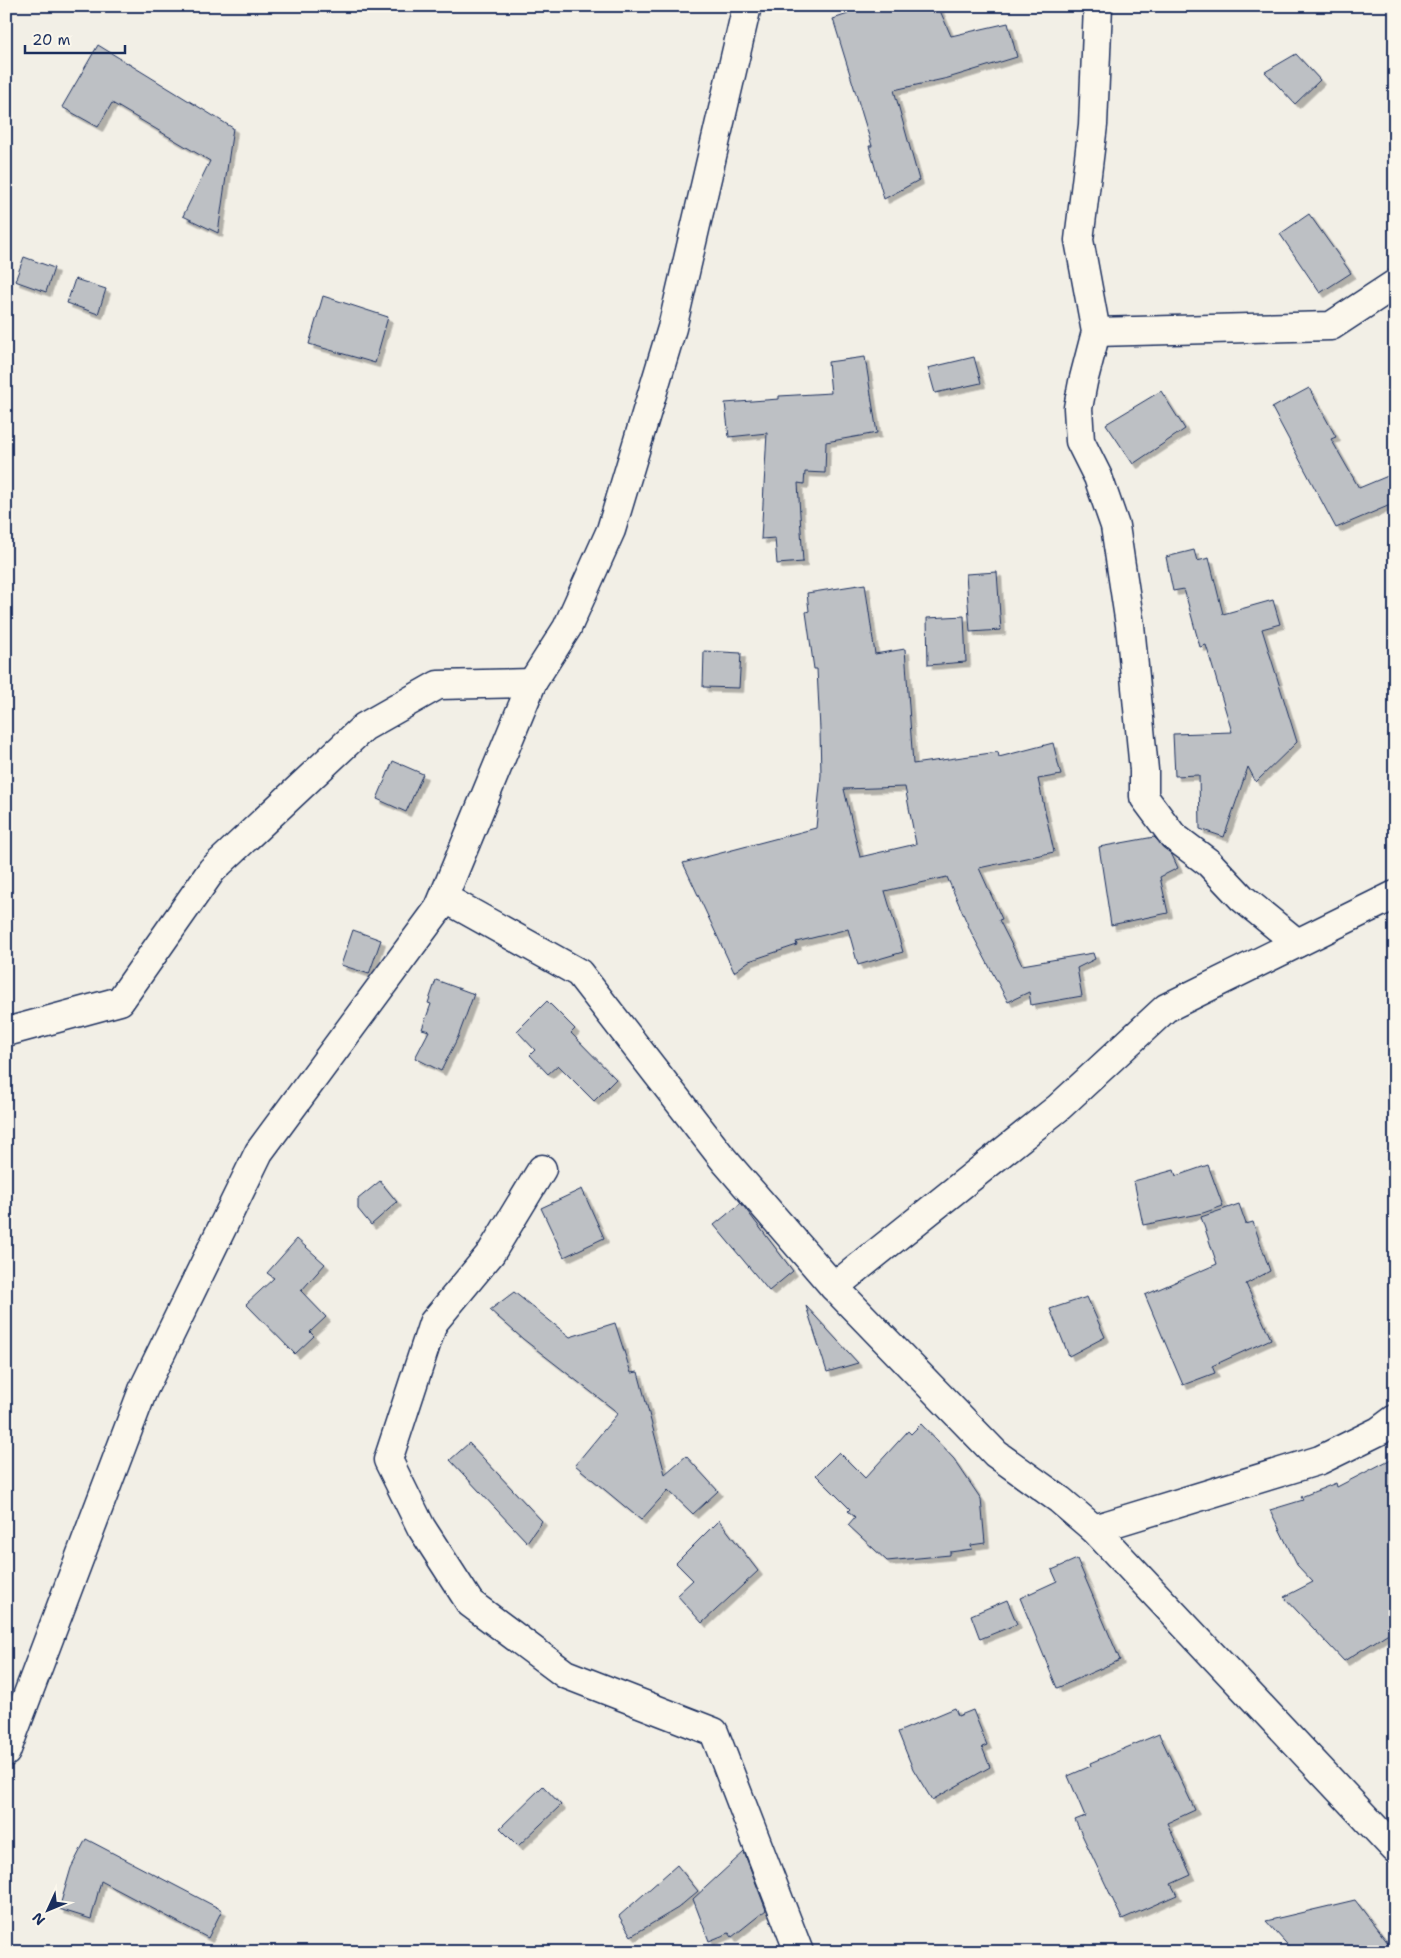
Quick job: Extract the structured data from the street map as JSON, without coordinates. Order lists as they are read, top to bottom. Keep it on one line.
{"scale_bar":"20 m","north":"bottom left"}
